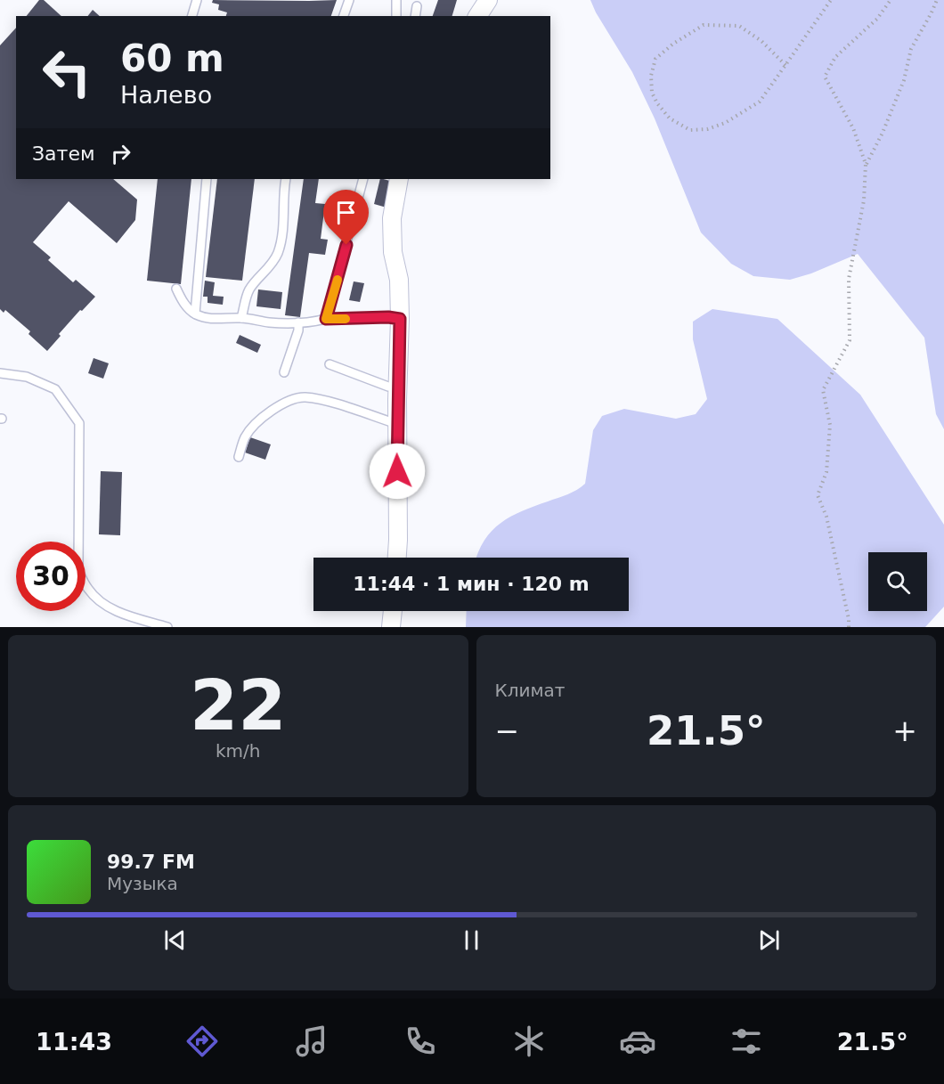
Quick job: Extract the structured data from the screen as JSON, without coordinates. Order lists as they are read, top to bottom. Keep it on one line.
{"page":{"turn":["60 m","Налево"],"then":"Затем","limit":"30","trip":"11:44 · 1 мин · 120 m","tile":[["22","km/h"],"Климат"],"heat":["−","21.5°","+"],"song":["99.7 FM","Музыка"],"tabs":["11:43","21.5°"]}}
